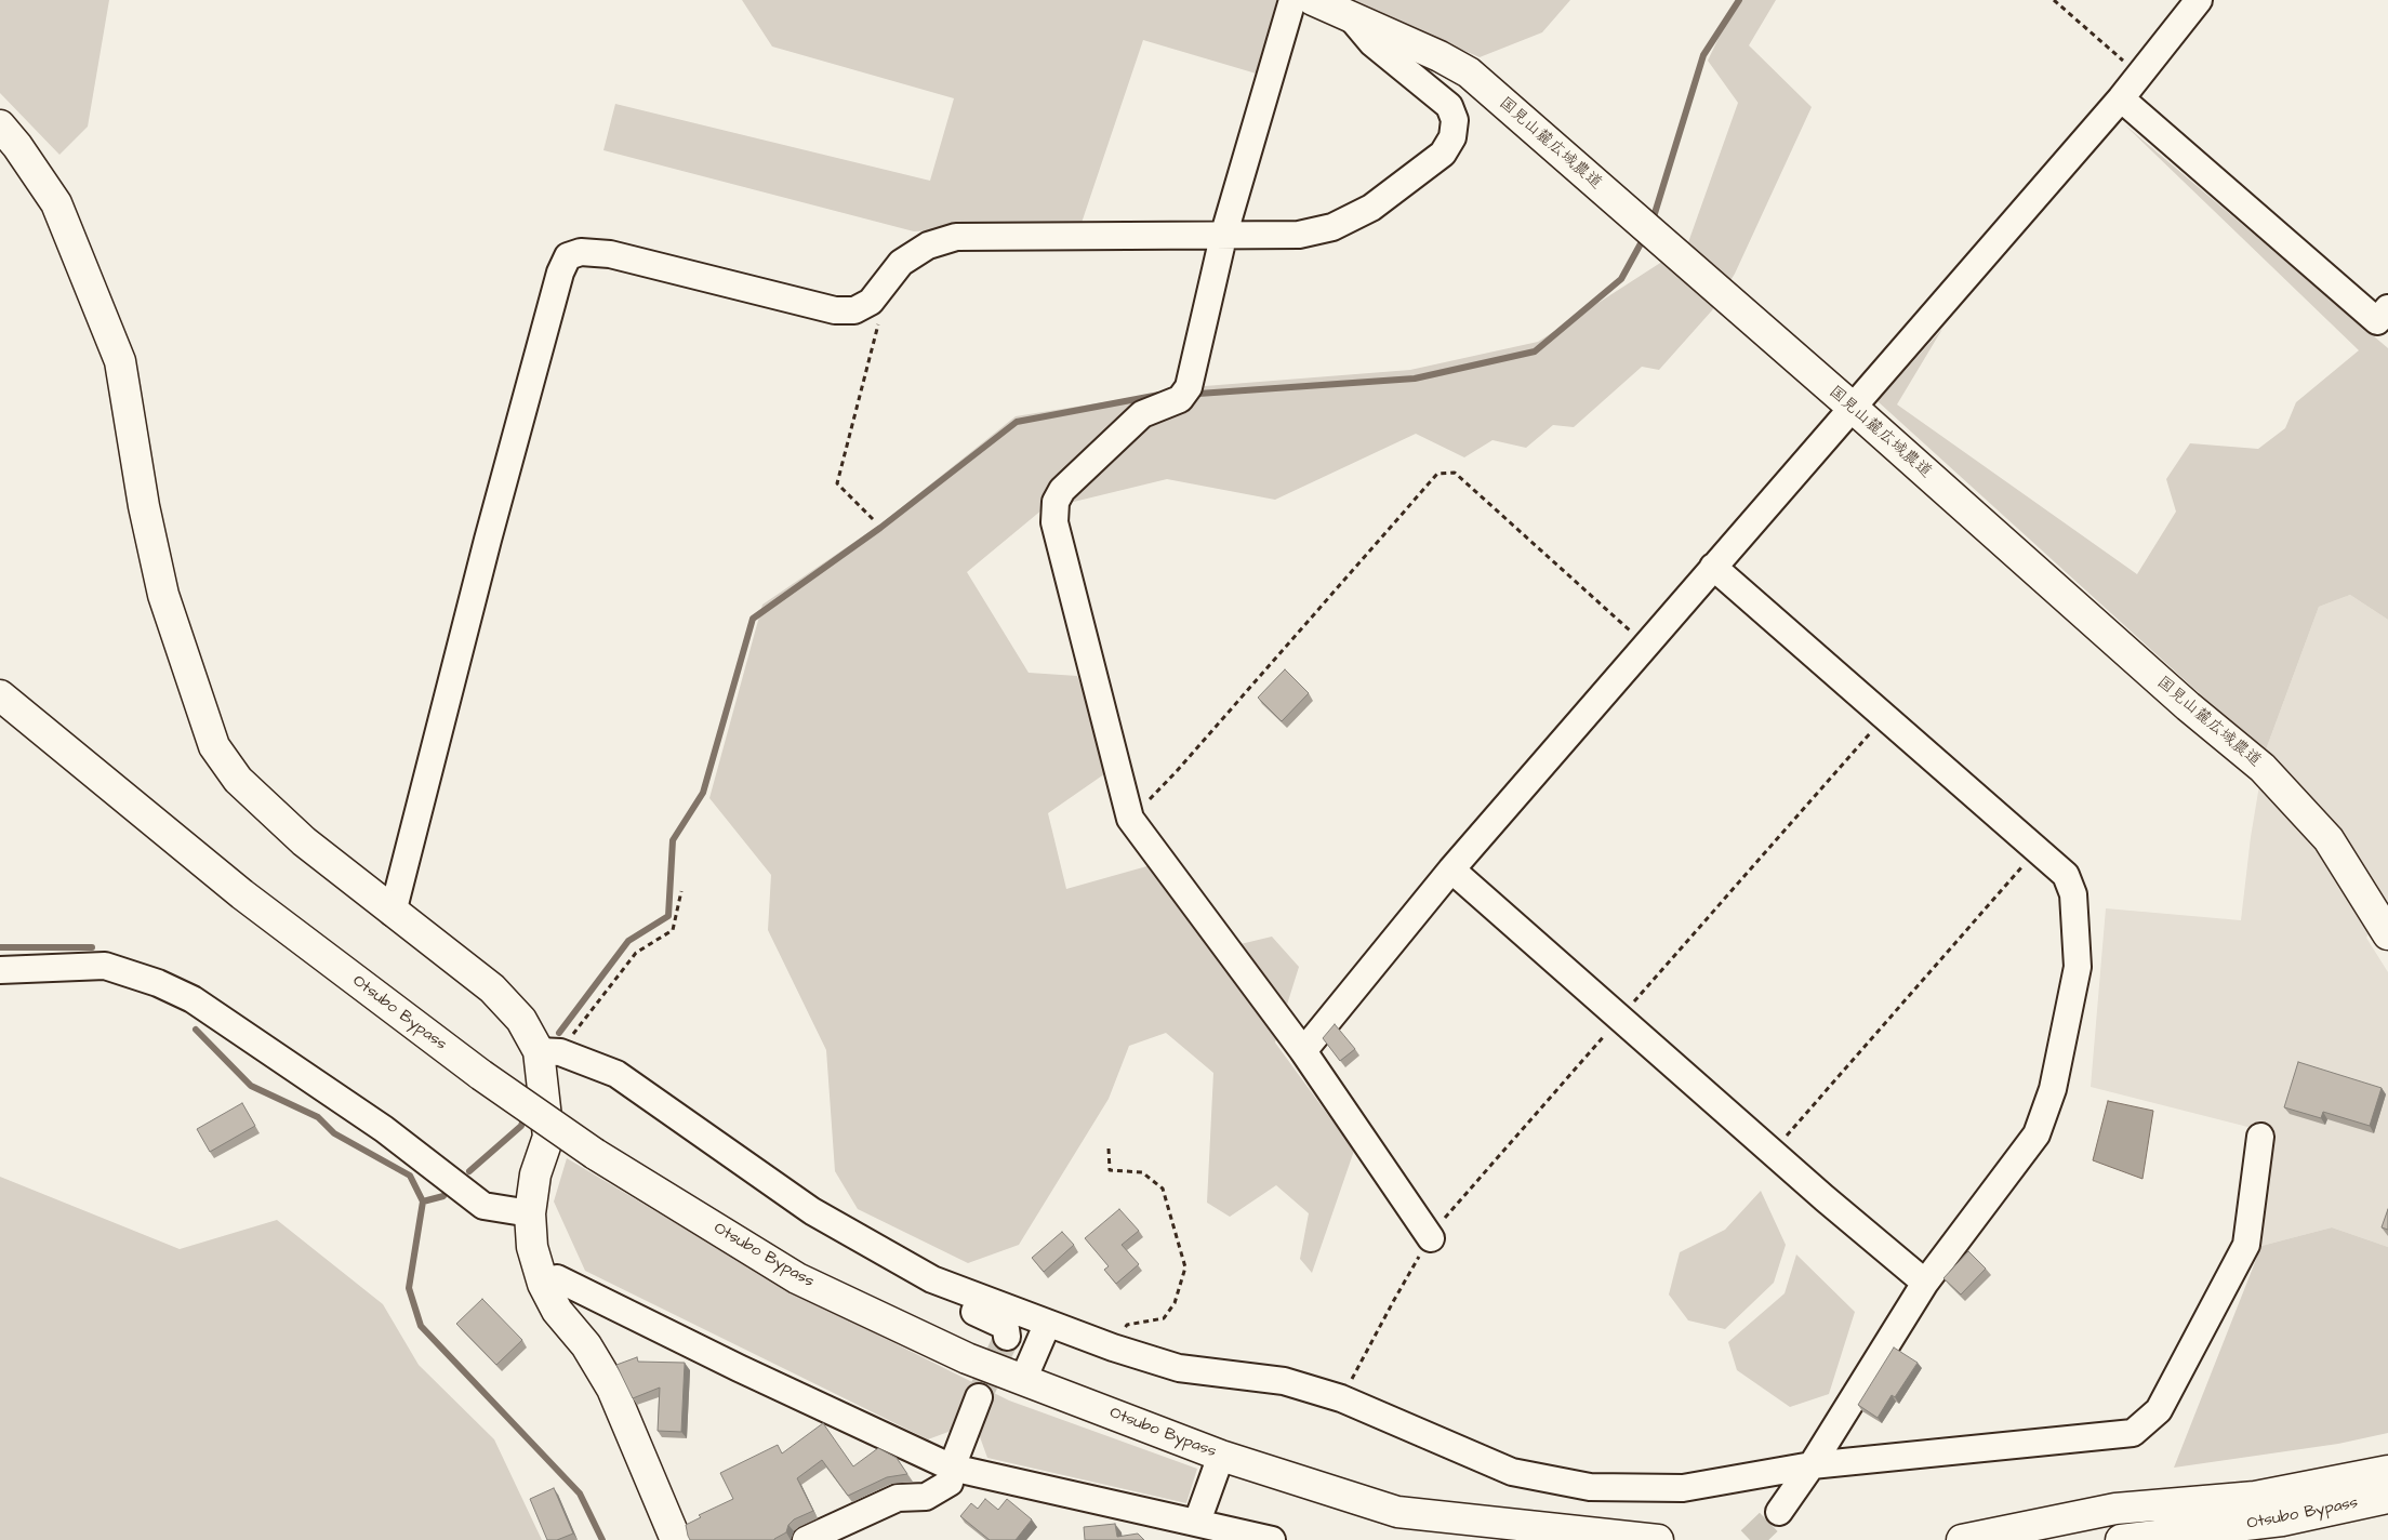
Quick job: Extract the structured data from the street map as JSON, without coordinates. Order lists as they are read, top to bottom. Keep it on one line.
{"streets":{"main road":["国見山麓広域農道","Otsubo Bypass"]}}
